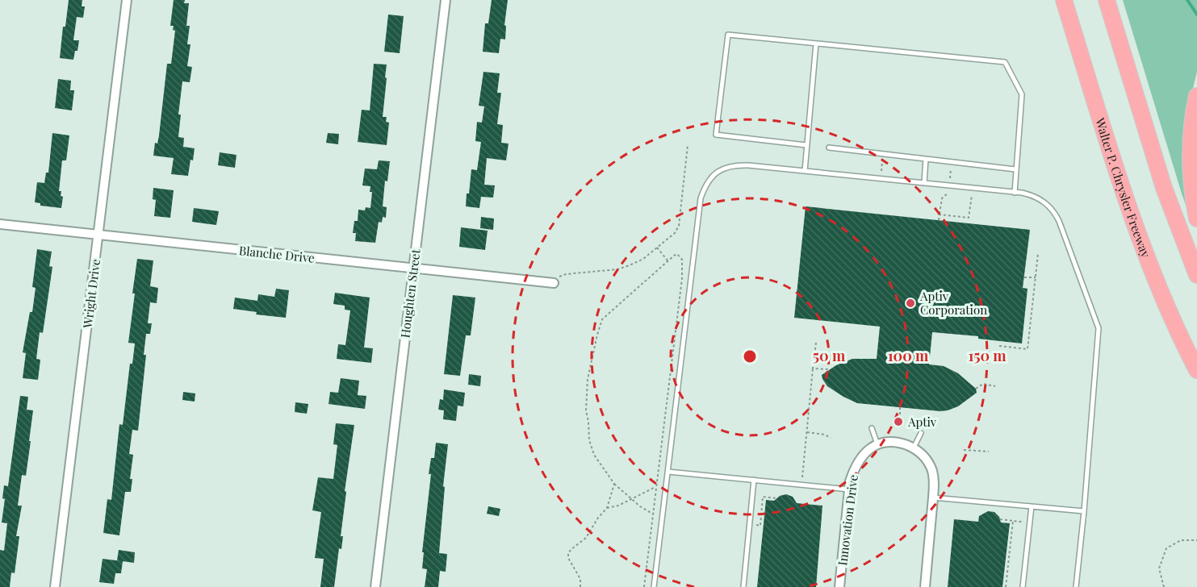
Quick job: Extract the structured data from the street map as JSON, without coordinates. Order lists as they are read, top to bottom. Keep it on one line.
{"streets":{"highway":["Walter P. Chrysler Freeway"],"street":["Blanche Drive","Wright Drive","Houghten Street","Innovation Drive"]},"crossings":[["Blanche Drive","Wright Drive"],["Blanche Drive","Houghten Street"]],"places":["Aptiv Corporation","Aptiv"],"rings":["50 m","100 m","150 m"]}
